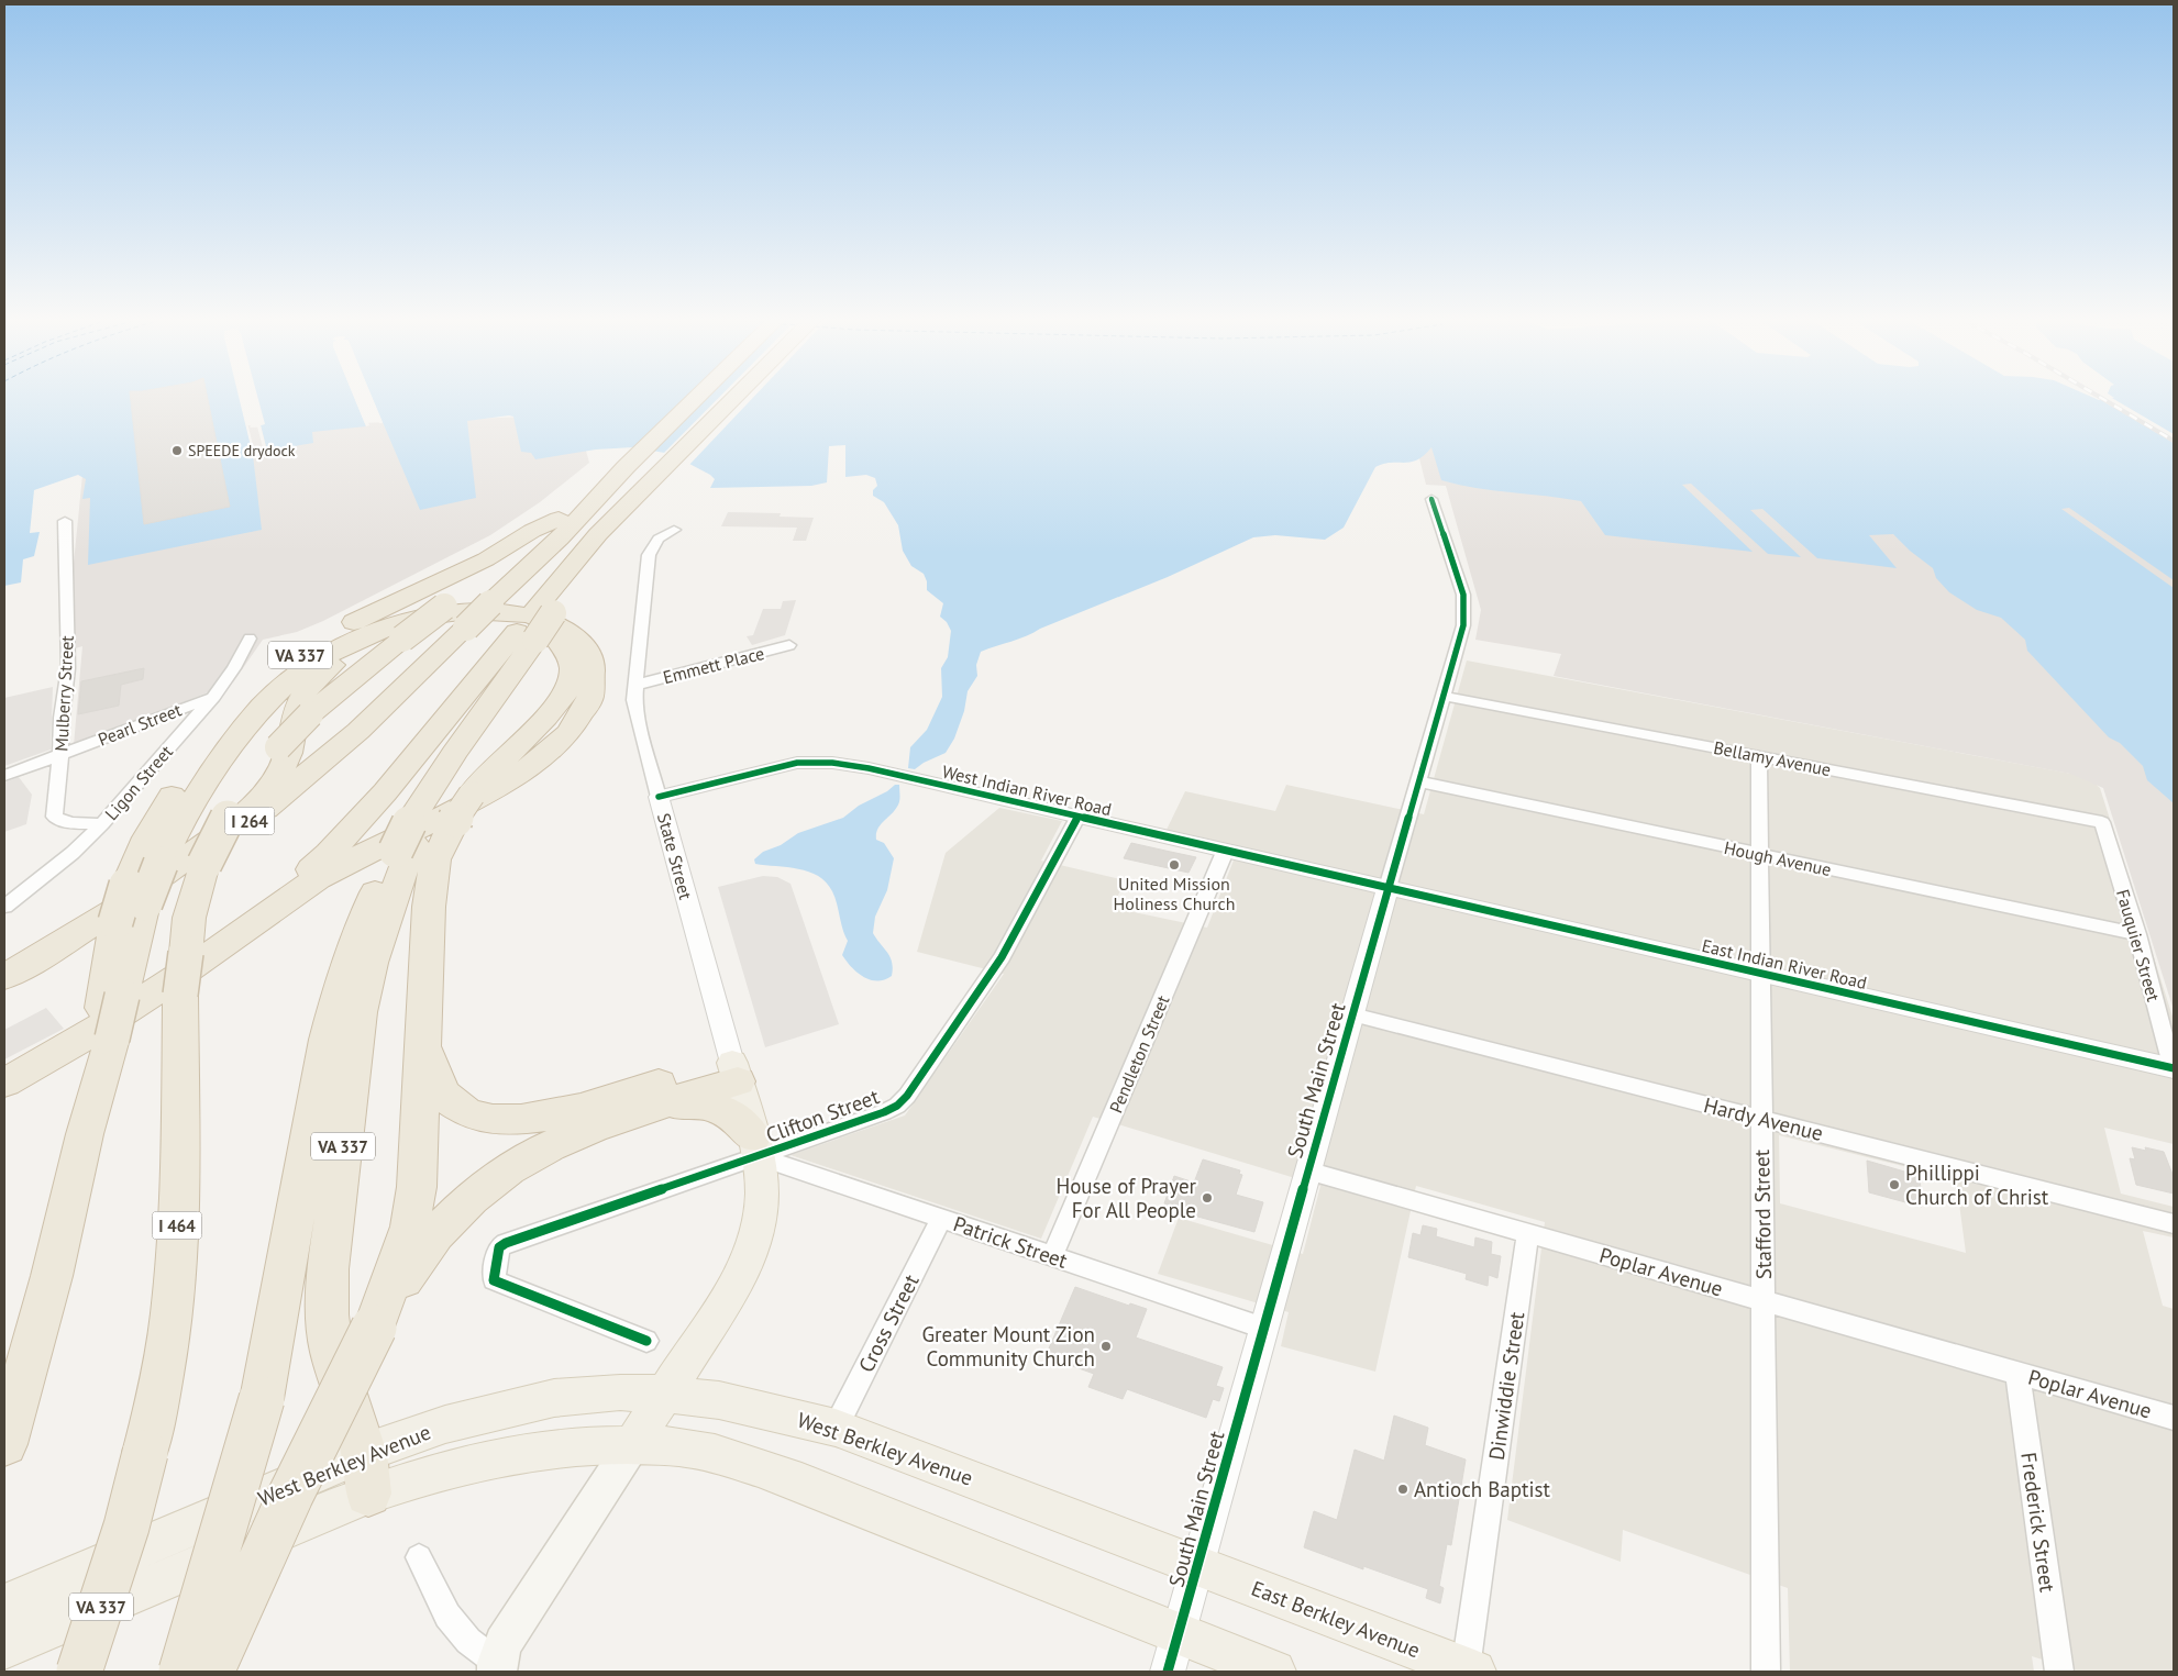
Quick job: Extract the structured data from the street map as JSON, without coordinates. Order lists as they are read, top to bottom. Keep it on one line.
{"streets":{"highway":["VA 337","I 264","I 464"],"main road":["State Street","Clifton Street","West Berkley Avenue","East Berkley Avenue"],"street":["Emmett Place","Mulberry Street","Pearl Street","Bellamy Avenue","Ligon Street","West Indian River Road","Hough Avenue","Fauquier Street","East Indian River Road","Pendleton Street","South Main Street","Hardy Avenue","Stafford Street","Patrick Street","Poplar Avenue","Cross Street","Dinwiddie Street","Frederick Street"]},"crossings":[["VA 337","I 264"],["VA 337","I 464"],["VA 337","West Berkley Avenue"],["Emmett Place","State Street"],["Mulberry Street","Pearl Street"],["Mulberry Street","Ligon Street"],["Pearl Street","Ligon Street"],["Bellamy Avenue","Fauquier Street"],["Bellamy Avenue","South Main Street"],["Bellamy Avenue","Stafford Street"],["West Indian River Road","State Street"],["West Indian River Road","East Indian River Road"],["West Indian River Road","Pendleton Street"],["West Indian River Road","South Main Street"],["West Indian River Road","Clifton Street"],["I 264","I 464"],["State Street","Clifton Street"],["State Street","Patrick Street"],["Hough Avenue","Fauquier Street"],["Hough Avenue","South Main Street"],["Hough Avenue","Stafford Street"],["Fauquier Street","East Indian River Road"],["East Indian River Road","South Main Street"],["East Indian River Road","Stafford Street"],["Pendleton Street","Patrick Street"],["South Main Street","Hardy Avenue"],["South Main Street","Patrick Street"],["South Main Street","Poplar Avenue"],["South Main Street","West Berkley Avenue"],["South Main Street","East Berkley Avenue"],["Clifton Street","Patrick Street"],["Clifton Street","West Berkley Avenue"],["Hardy Avenue","Stafford Street"],["Stafford Street","Poplar Avenue"],["Patrick Street","Cross Street"],["Poplar Avenue","Dinwiddie Street"],["Poplar Avenue","Frederick Street"],["Cross Street","West Berkley Avenue"],["Dinwiddie Street","East Berkley Avenue"],["West Berkley Avenue","East Berkley Avenue"]],"places":["SPEEDE drydock","United Mission Holiness Church","Phillippi Church of Christ","House of Prayer For All People","Greater Mount Zion Community Church","Antioch Baptist"]}
